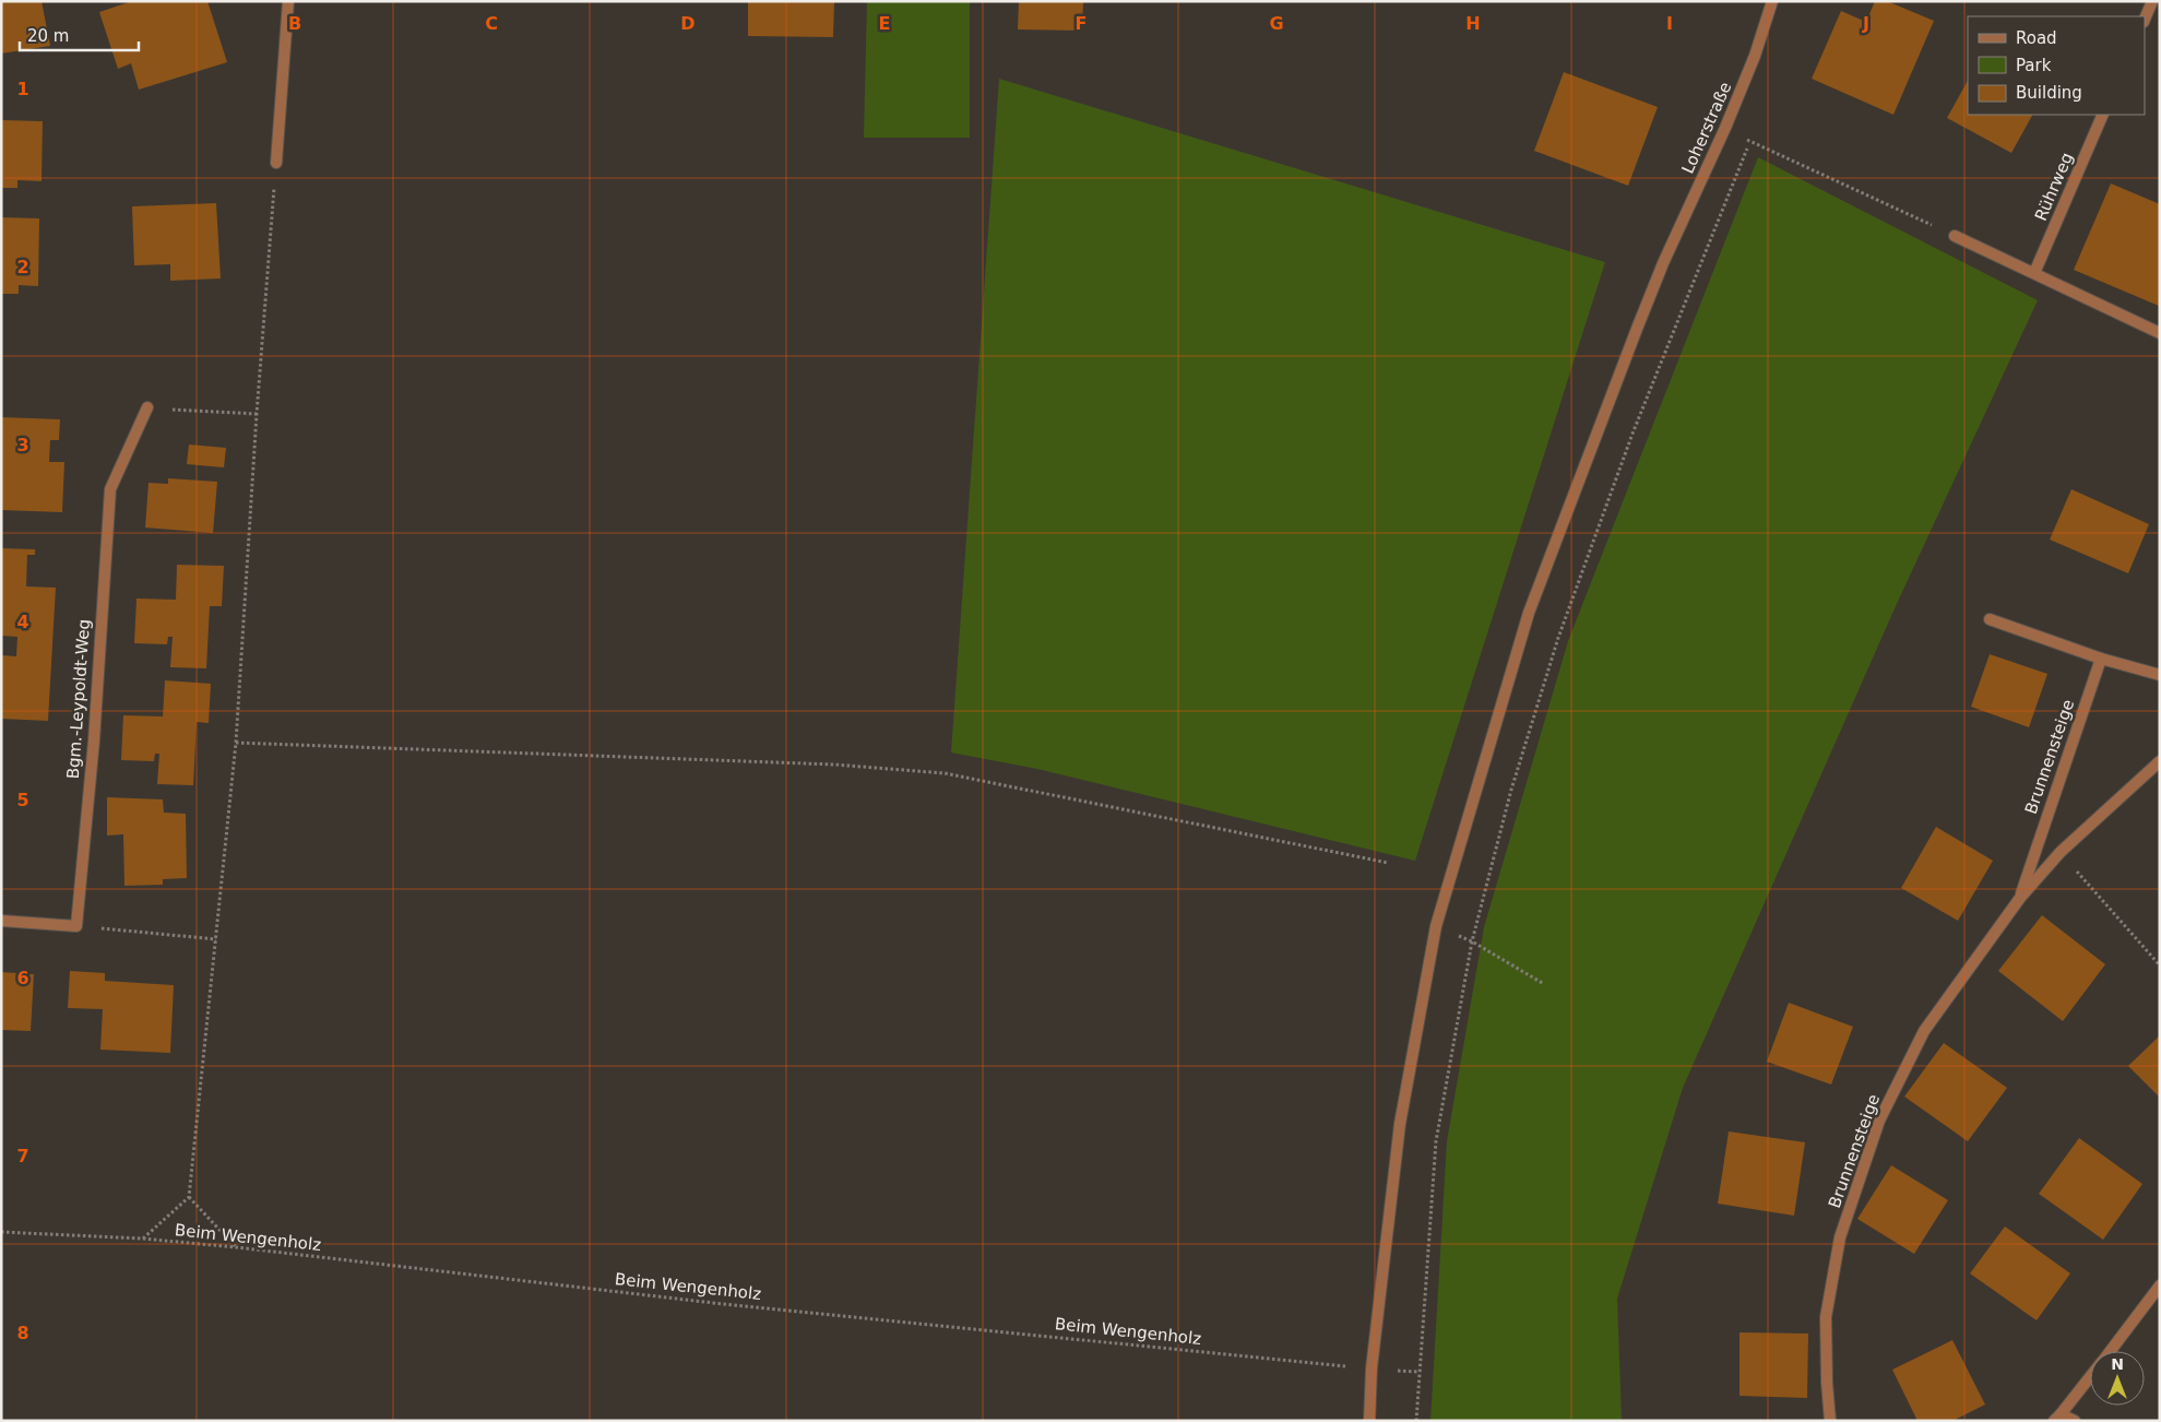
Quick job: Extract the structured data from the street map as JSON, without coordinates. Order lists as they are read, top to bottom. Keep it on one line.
{"streets":{"street":["Loherstraße","Rührweg","Bgm.-Leypoldt-Weg","Brunnensteige"],"path":["Beim Wengenholz"]},"crossings":[["Loherstraße","Beim Wengenholz"]],"legend":["Road","Park","Building"],"scale_bar":"20 m","north":"top","grid":{"columns":["B","C","D","E","F","G","H","I","J"],"rows":["1","2","3","4","5","6","7","8"]}}
